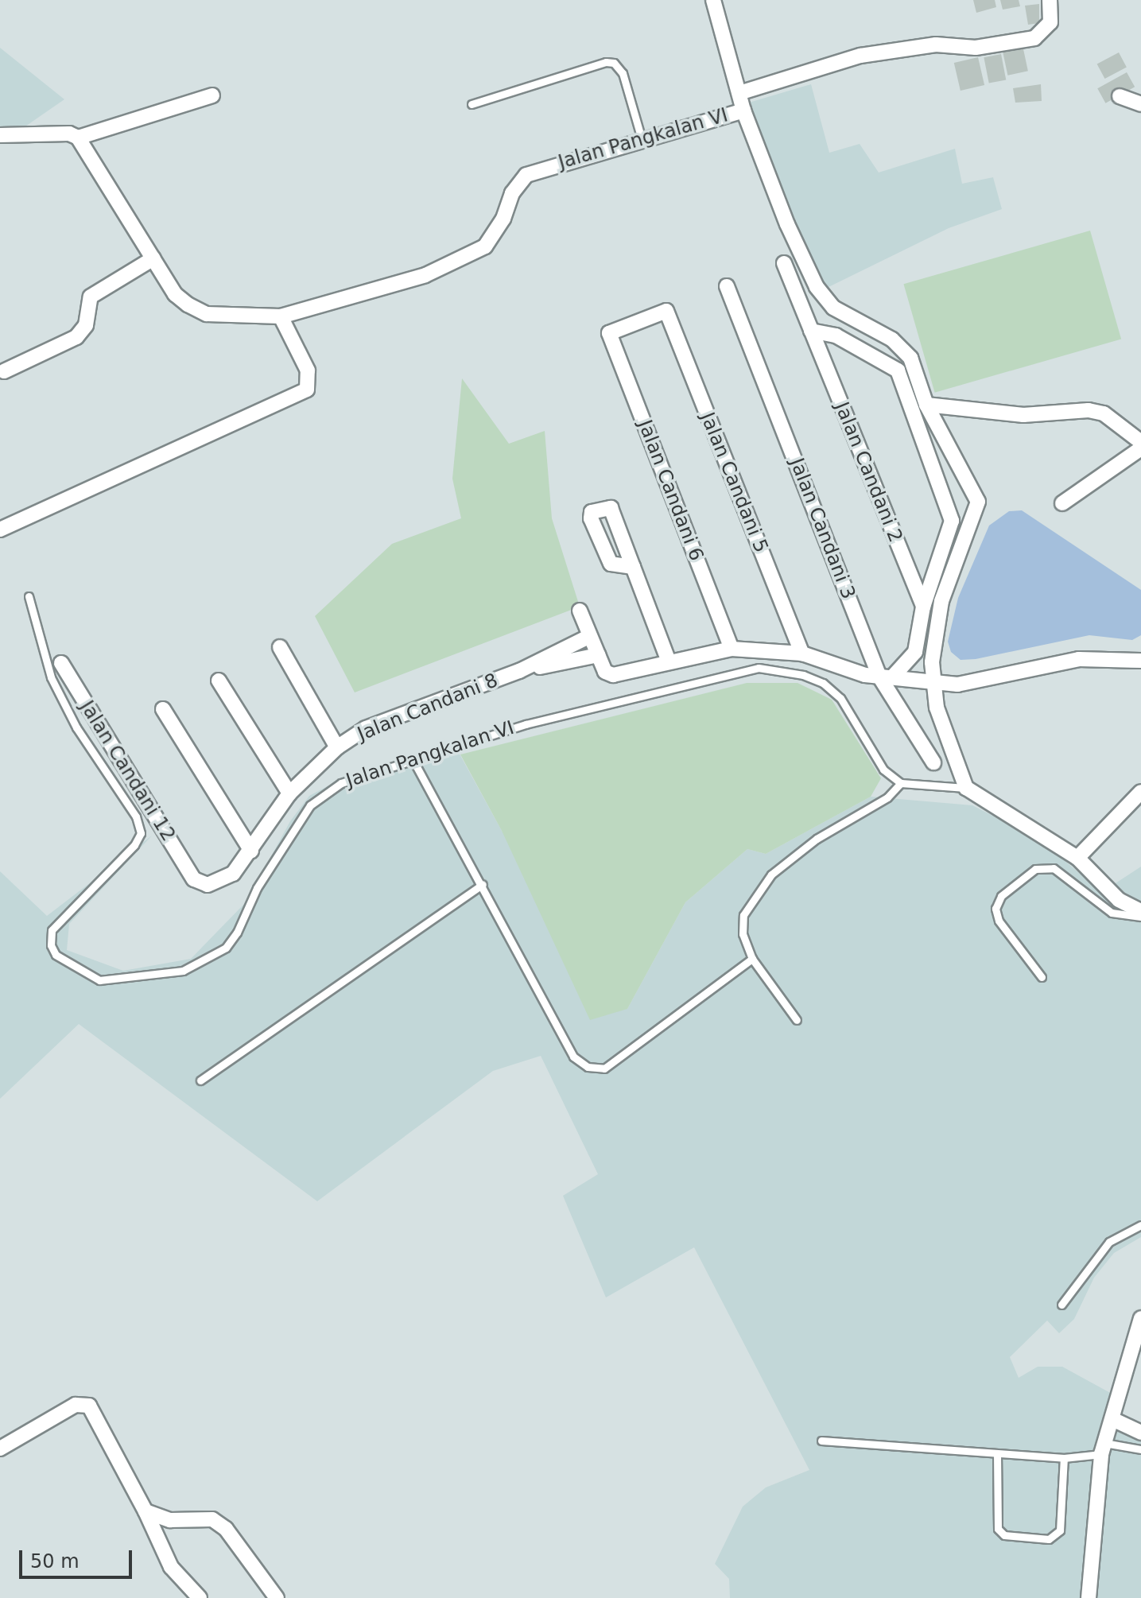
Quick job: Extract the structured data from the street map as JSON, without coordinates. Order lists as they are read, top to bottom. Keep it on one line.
{"streets":{"street":["Jalan Pangkalan VI","Jalan Candani 2","Jalan Candani 5","Jalan Candani 6","Jalan Candani 3","Jalan Candani 8","Jalan Candani 12"]},"crossings":[["Jalan Candani 5","Jalan Candani 6"],["Jalan Candani 8","Jalan Candani 12"]],"scale_bar":"50 m"}
